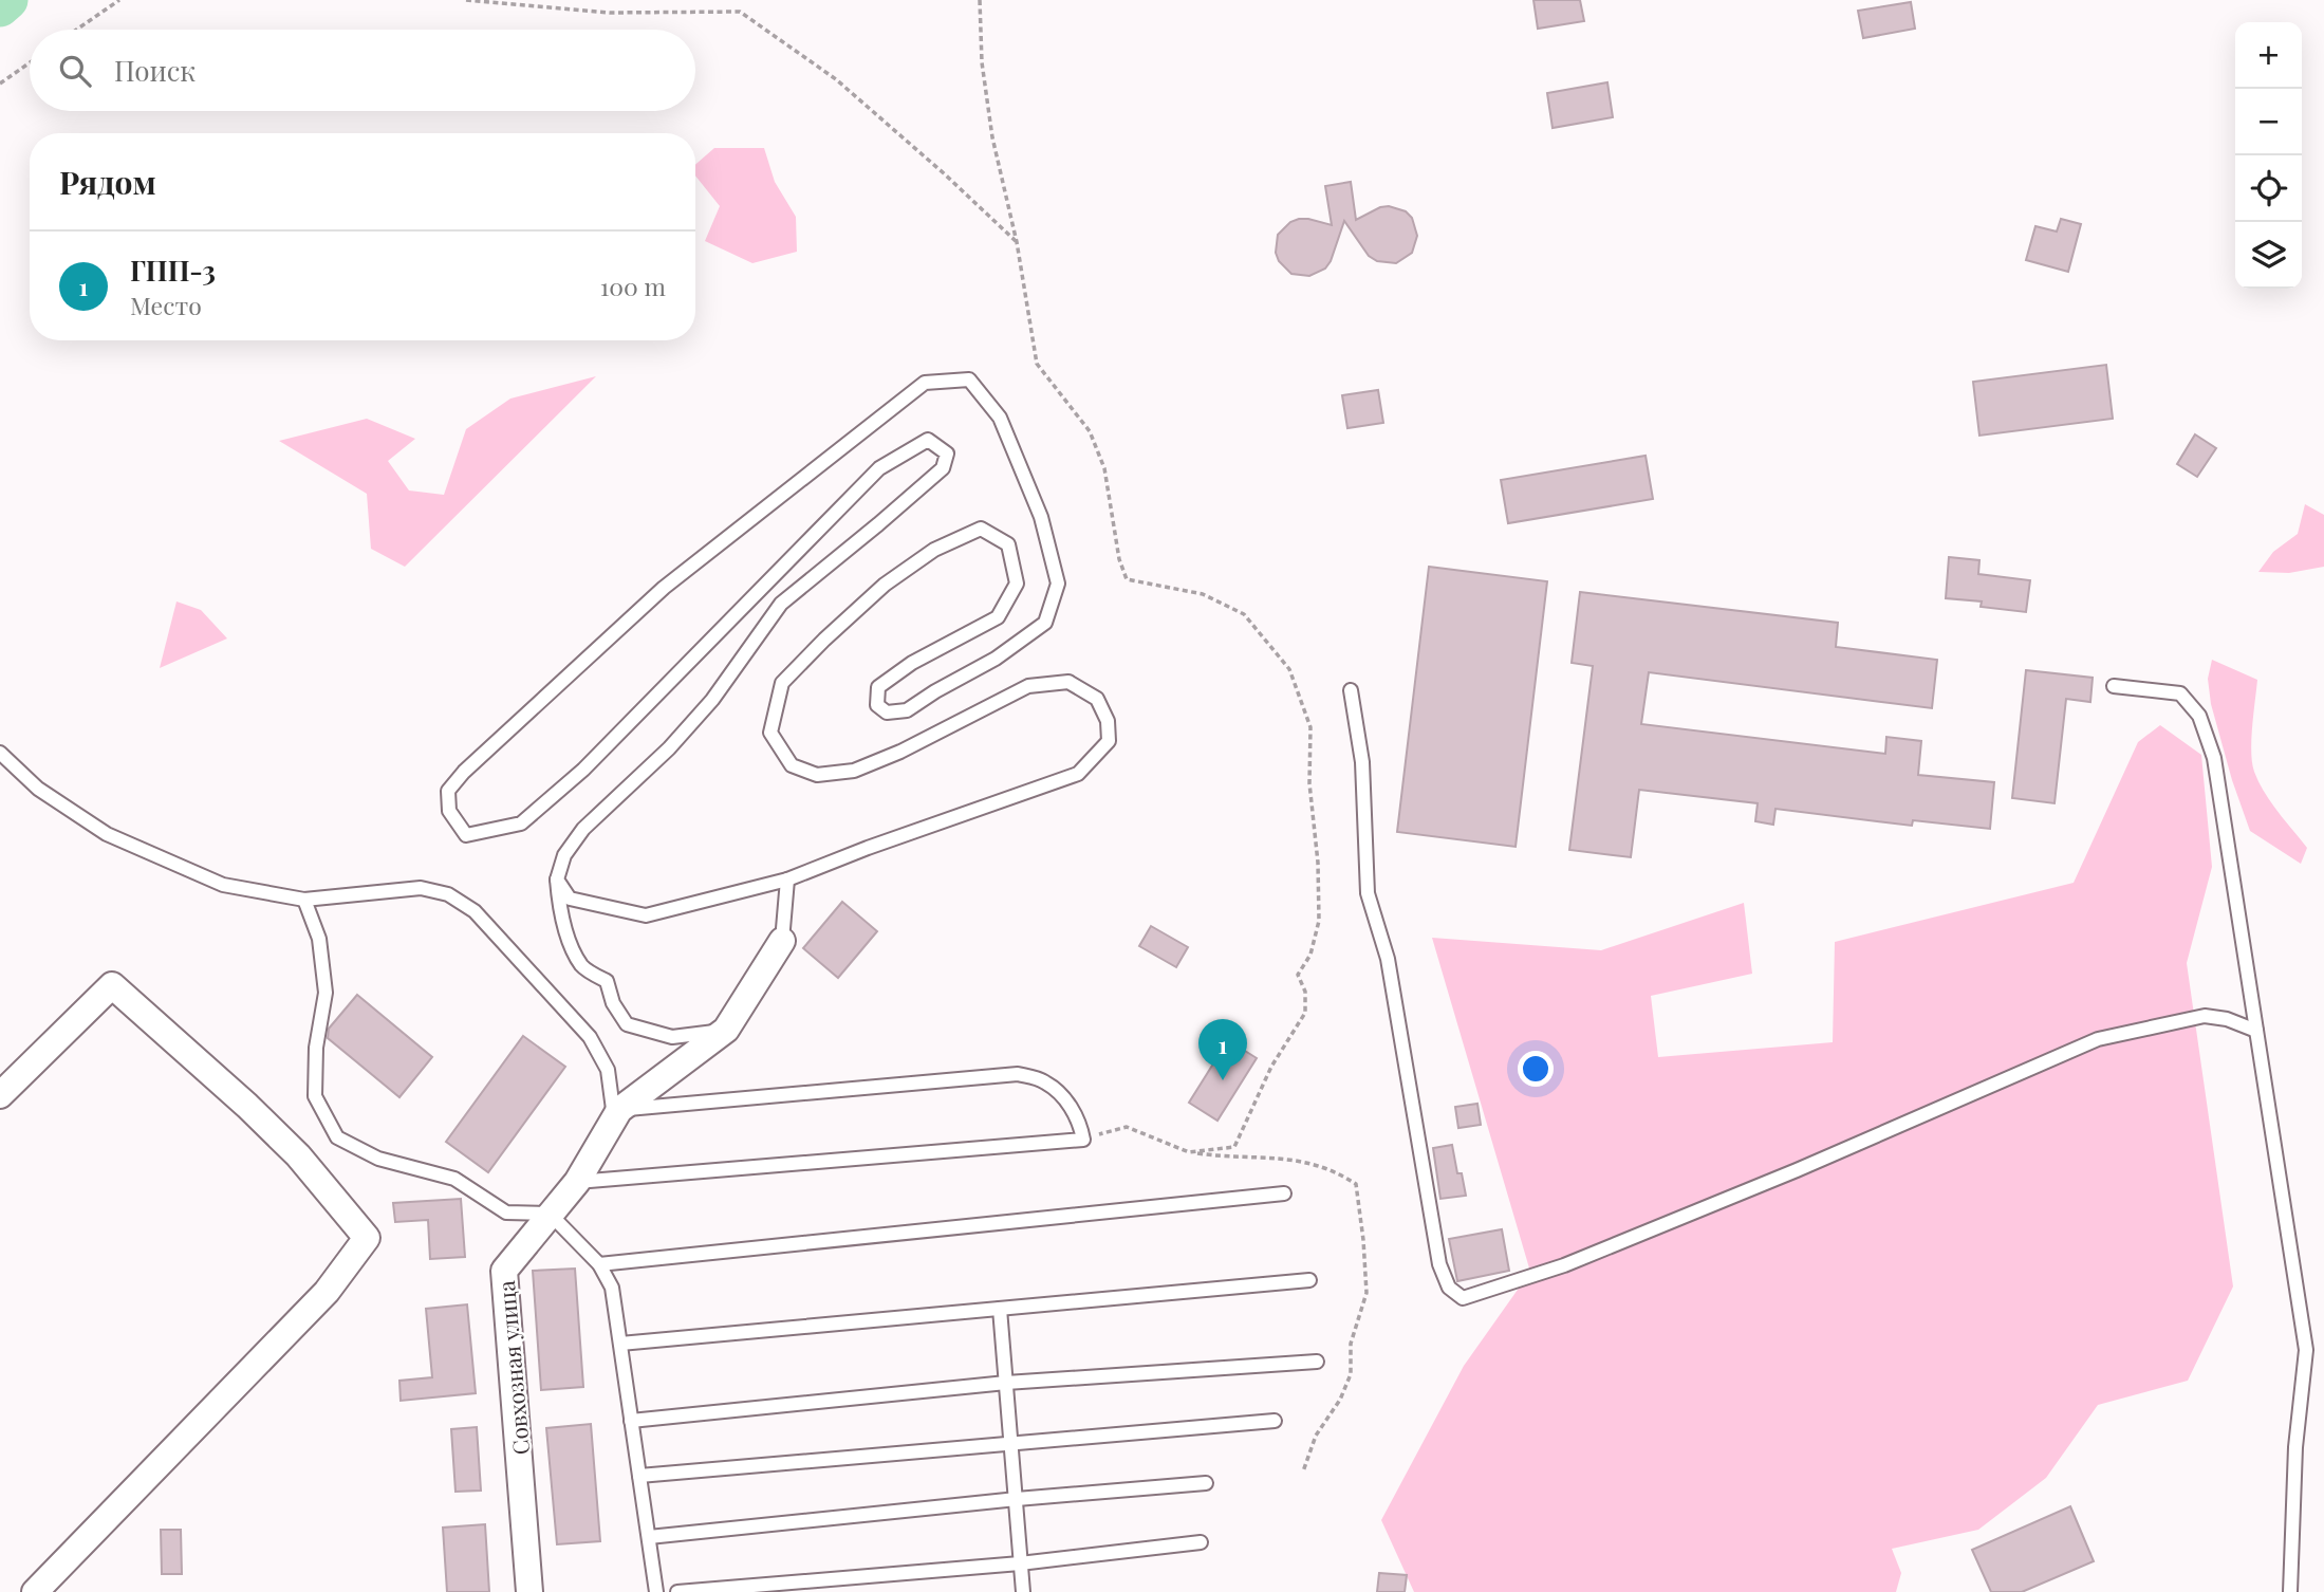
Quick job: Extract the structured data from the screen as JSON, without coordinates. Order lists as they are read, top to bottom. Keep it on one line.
{"streets":{"street":["Совхозная улица"]},"page":{"map_buttons":["+","−"],"search":"Поиск","heading":"Рядом","list":[{"mark":"1","name":"ГПП-3","note":"Место","value":"100 m"}],"pins":"1"}}
